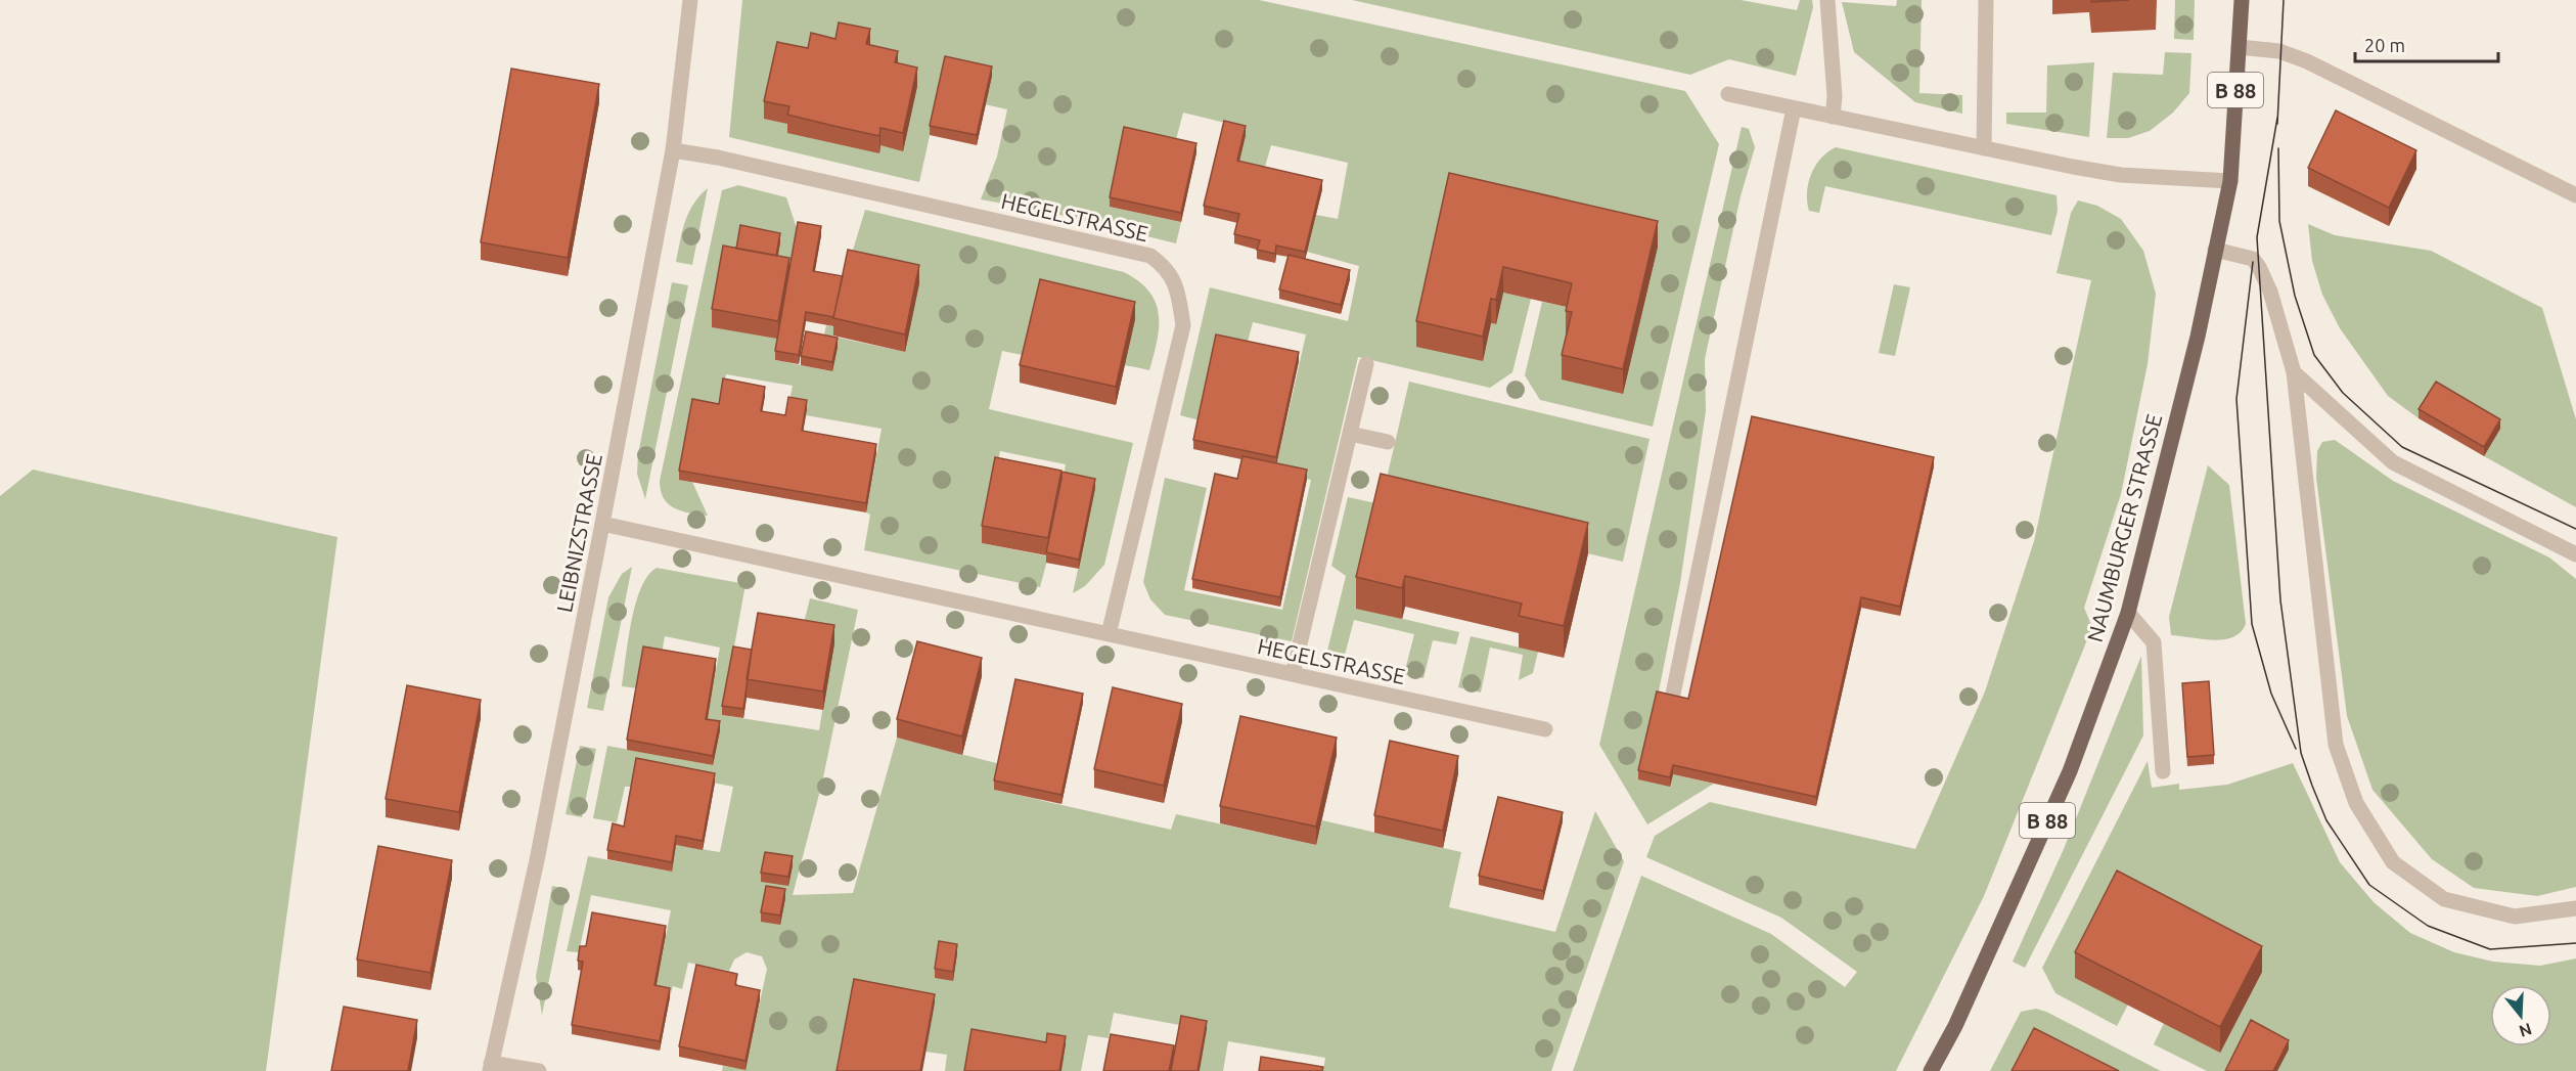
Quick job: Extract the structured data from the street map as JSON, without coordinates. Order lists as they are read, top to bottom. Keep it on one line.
{"streets":{"main road":["B 88","NAUMBURGER STRASSE"],"street":["HEGELSTRASSE","LEIBNIZSTRASSE"]},"crossings":[["HEGELSTRASSE","LEIBNIZSTRASSE"]],"scale_bar":"20 m","north":"bottom"}
